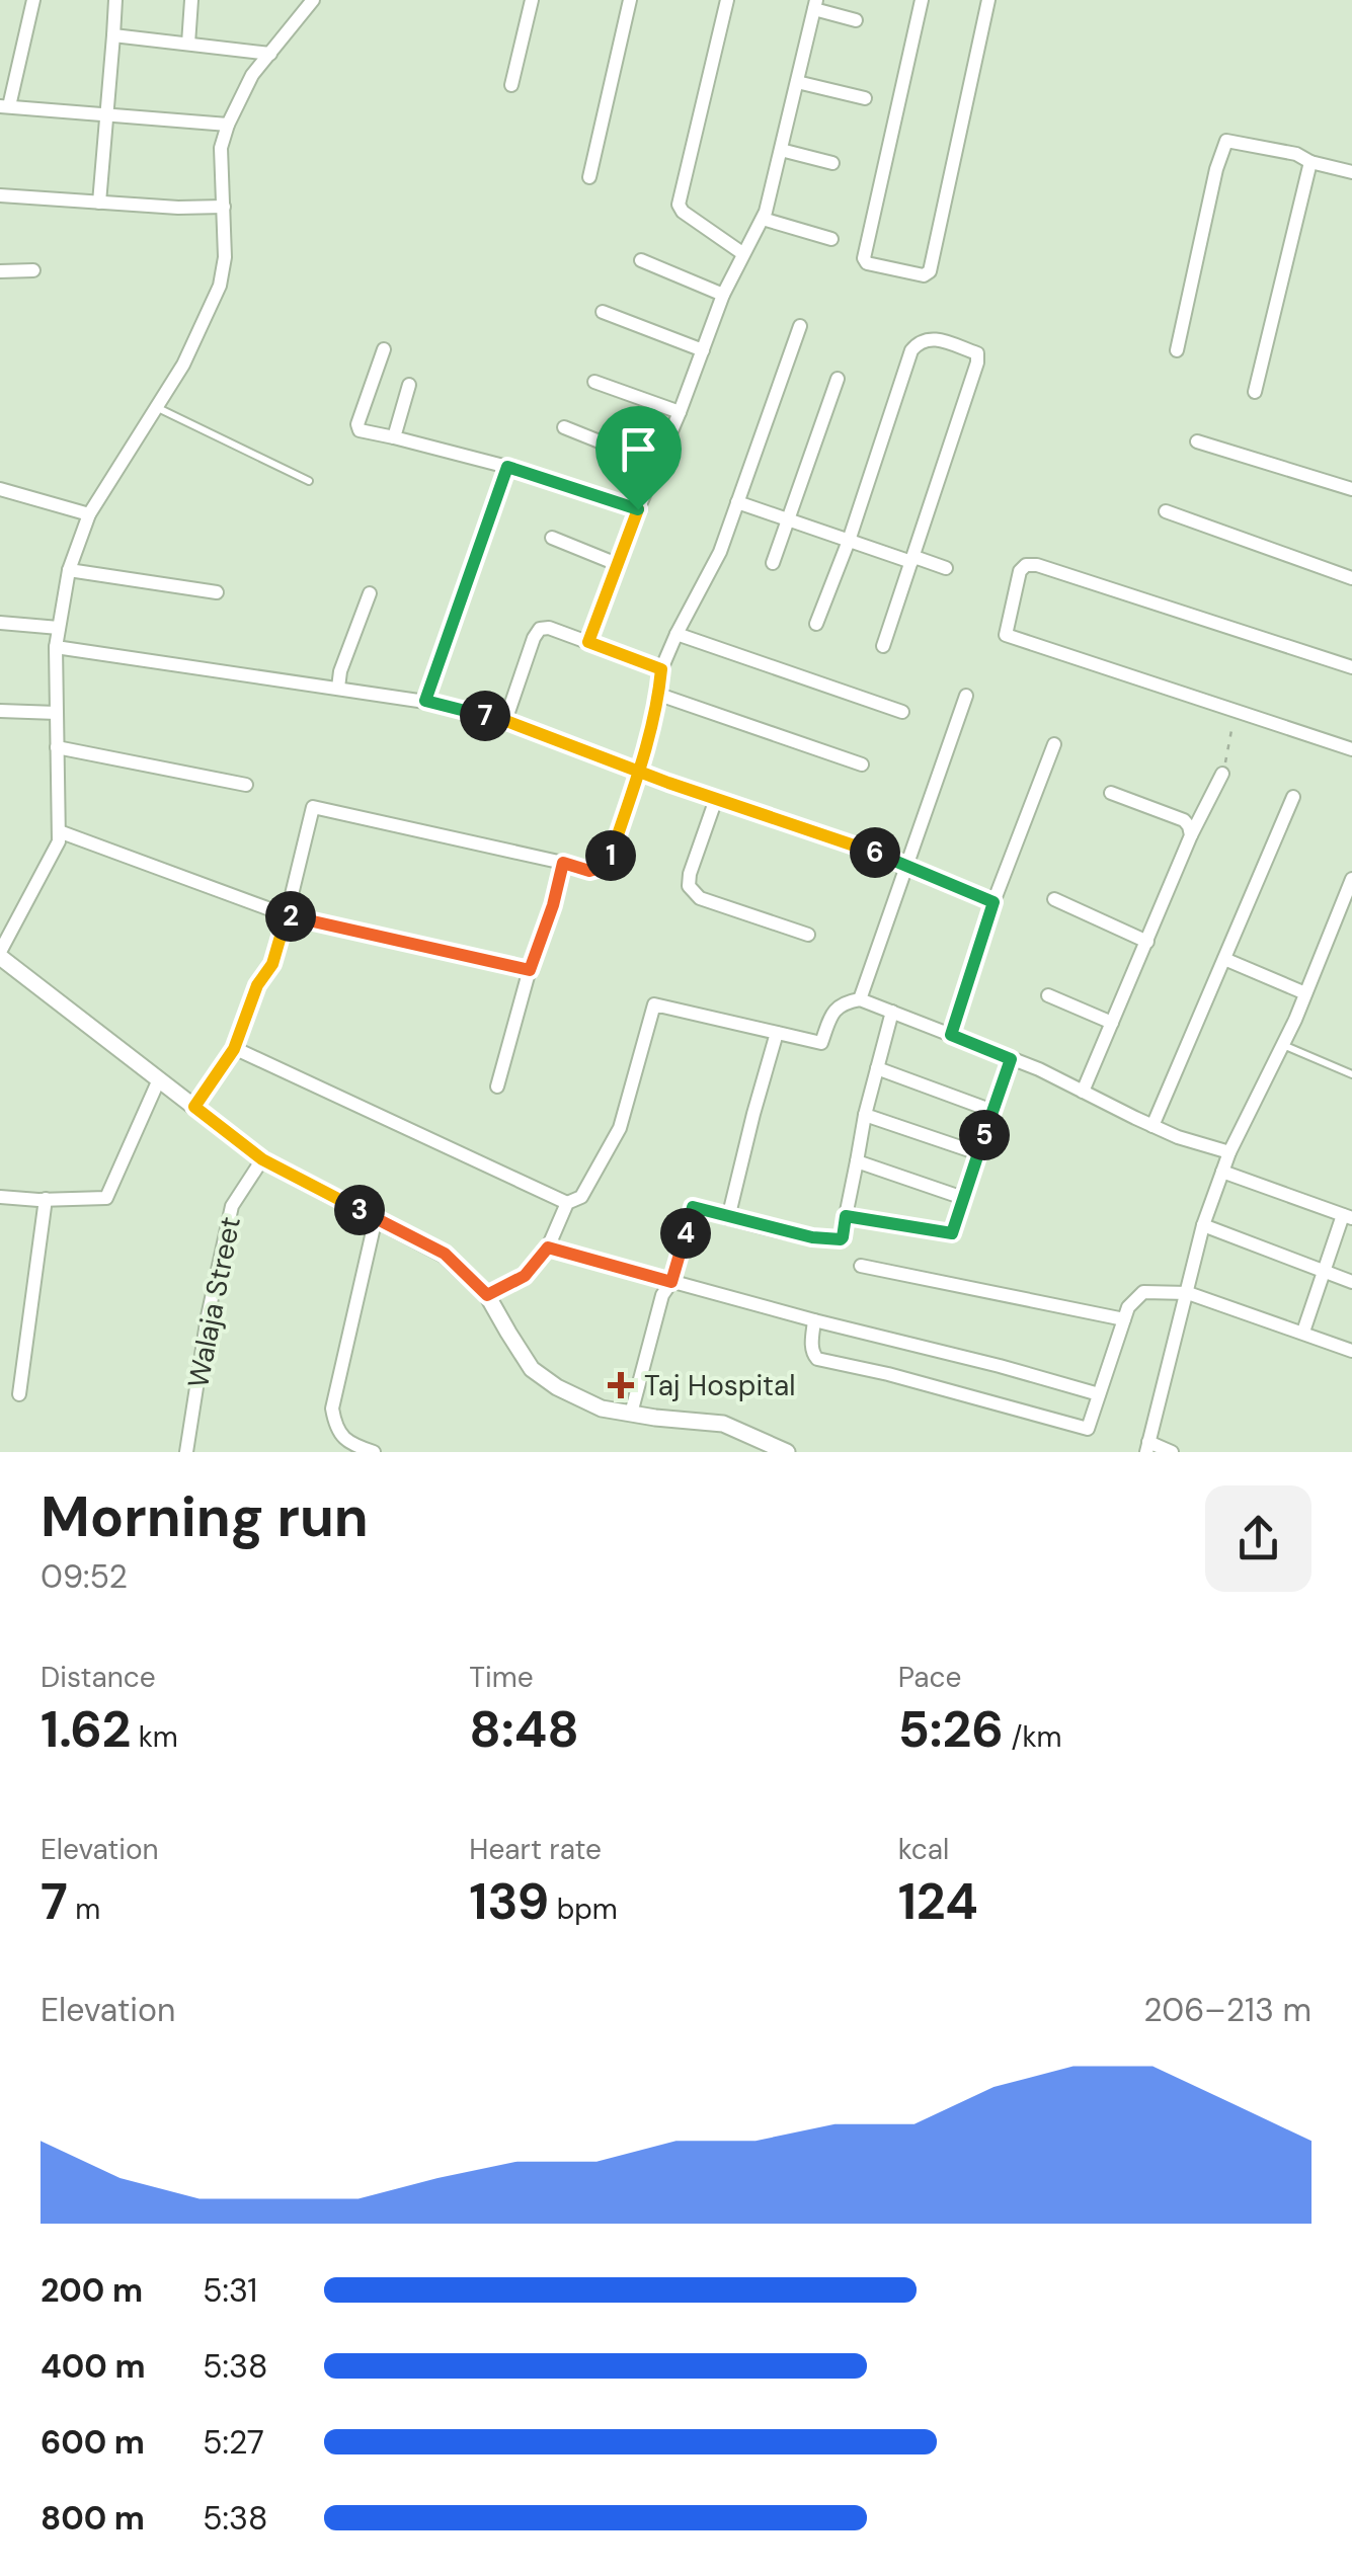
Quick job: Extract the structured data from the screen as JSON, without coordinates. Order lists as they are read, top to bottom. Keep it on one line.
{"streets":{"street":["Walaja Street"]},"places":{"health":["Taj Hospital"]},"page":{"pins":["7","6","1","2","5","3","4"],"heading":["Morning run","09:52"],"stats":[["Distance","1.62 km"],["Time","8:48"],["Pace","5:26 /km"],["Elevation","7 m"],["Heart rate","139 bpm"],["kcal","124"]],"chart":["Elevation","206–213 m"],"list":[{"name":"200 m","note":"5:31"},{"name":"400 m","note":"5:38"},{"name":"600 m","note":"5:27"},{"name":"800 m","note":"5:38"}]}}
